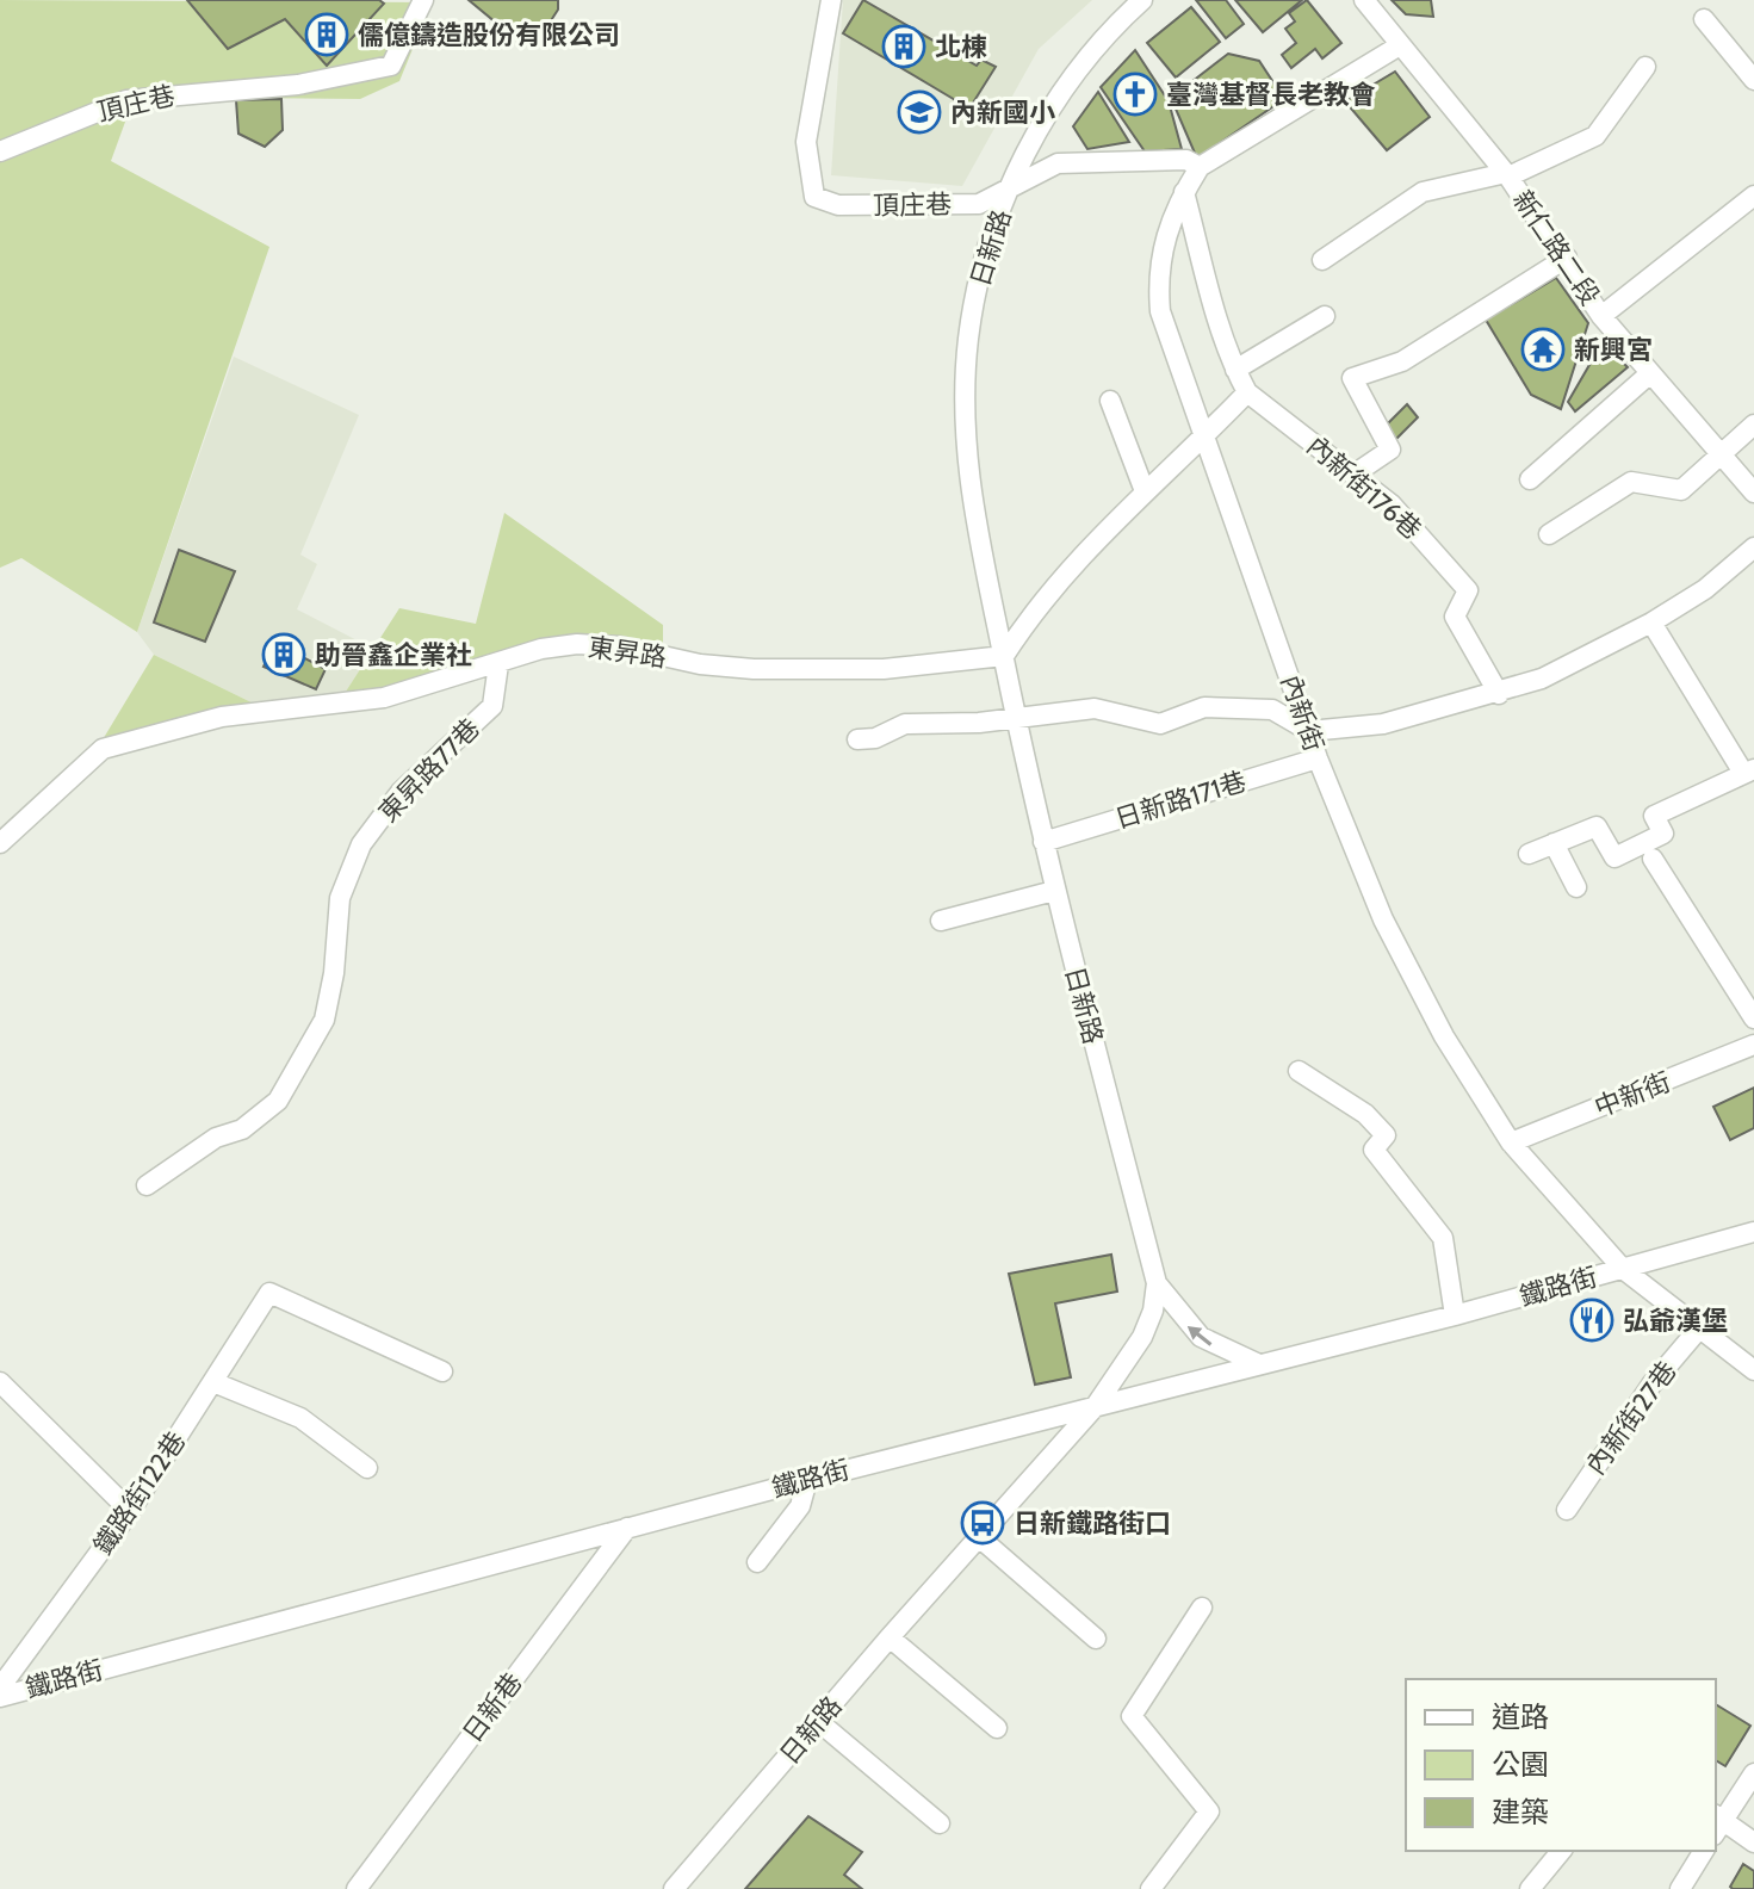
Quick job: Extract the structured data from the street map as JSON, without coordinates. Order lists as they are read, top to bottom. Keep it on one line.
{"streets":{"street":["頂庄巷","日新路","新仁路二段","內新街176巷","東昇路","內新街","東昇路77巷","日新路171巷","中新街","鐵路街","內新街27巷","鐵路街122巷","日新巷"]},"crossings":[["頂庄巷","日新路"],["頂庄巷","內新街"],["日新路","東昇路"],["日新路","日新路171巷"],["日新路","鐵路街"],["新仁路二段","內新街"],["內新街176巷","內新街"],["東昇路","東昇路77巷"],["內新街","日新路171巷"],["內新街","中新街"],["內新街","鐵路街"],["內新街","內新街27巷"],["鐵路街","日新巷"]],"places":{"building":["儒億鑄造股份有限公司","北棟","助晉鑫企業社"],"church":["臺灣基督長老教會"],"school or university":["內新國小"],"temple":["新興宮"],"restaurant":["弘爺漢堡"],"bus stop":["日新鐵路街口"]},"legend":["道路","公園","建築"]}
